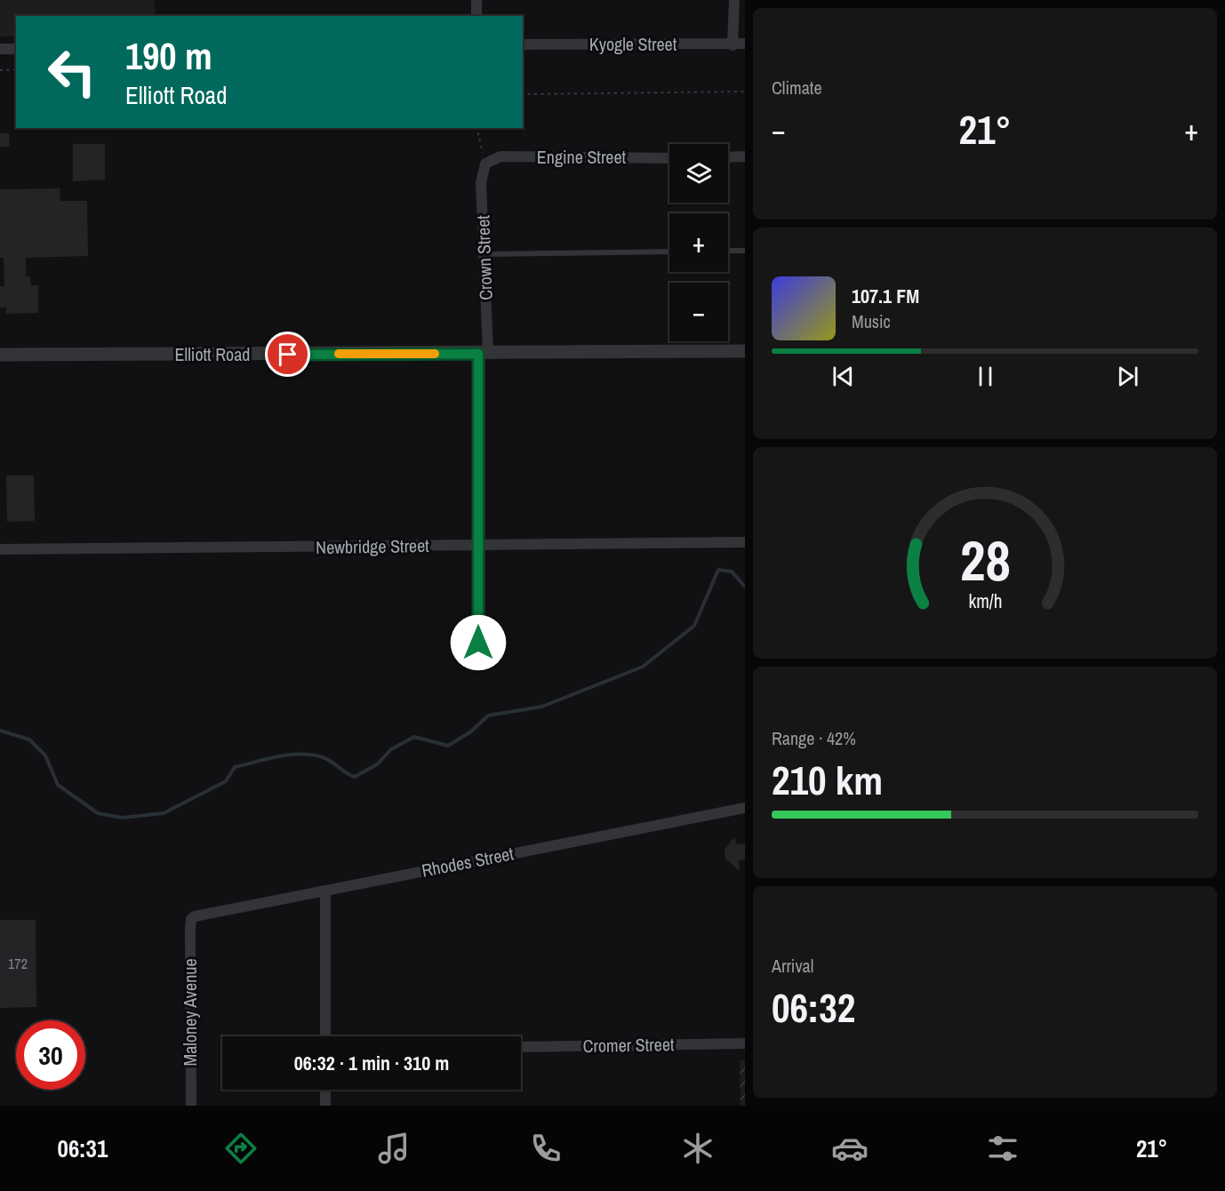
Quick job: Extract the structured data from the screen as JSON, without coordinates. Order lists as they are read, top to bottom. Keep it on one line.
{"streets":{"street":["Kyogle Street","Engine Street","Crown Street","Elliott Road","Newbridge Street","Rhodes Street","Maloney Avenue","Cromer Street"]},"crossings":[["Engine Street","Crown Street"],["Crown Street","Elliott Road"],["Crown Street","Newbridge Street"],["Rhodes Street","Maloney Avenue"]],"house_numbers":["172"],"page":{"tile":["Climate",["Range · 42%","210 km"],["Arrival","06:32"]],"turn":["190 m","Elliott Road"],"heat":["−","21°","+"],"map_buttons":["+","−"],"song":["107.1 FM","Music"],"limit":"30","trip":"06:32 · 1 min · 310 m","tabs":["06:31","21°"],"gauge":["28","km/h"]}}
